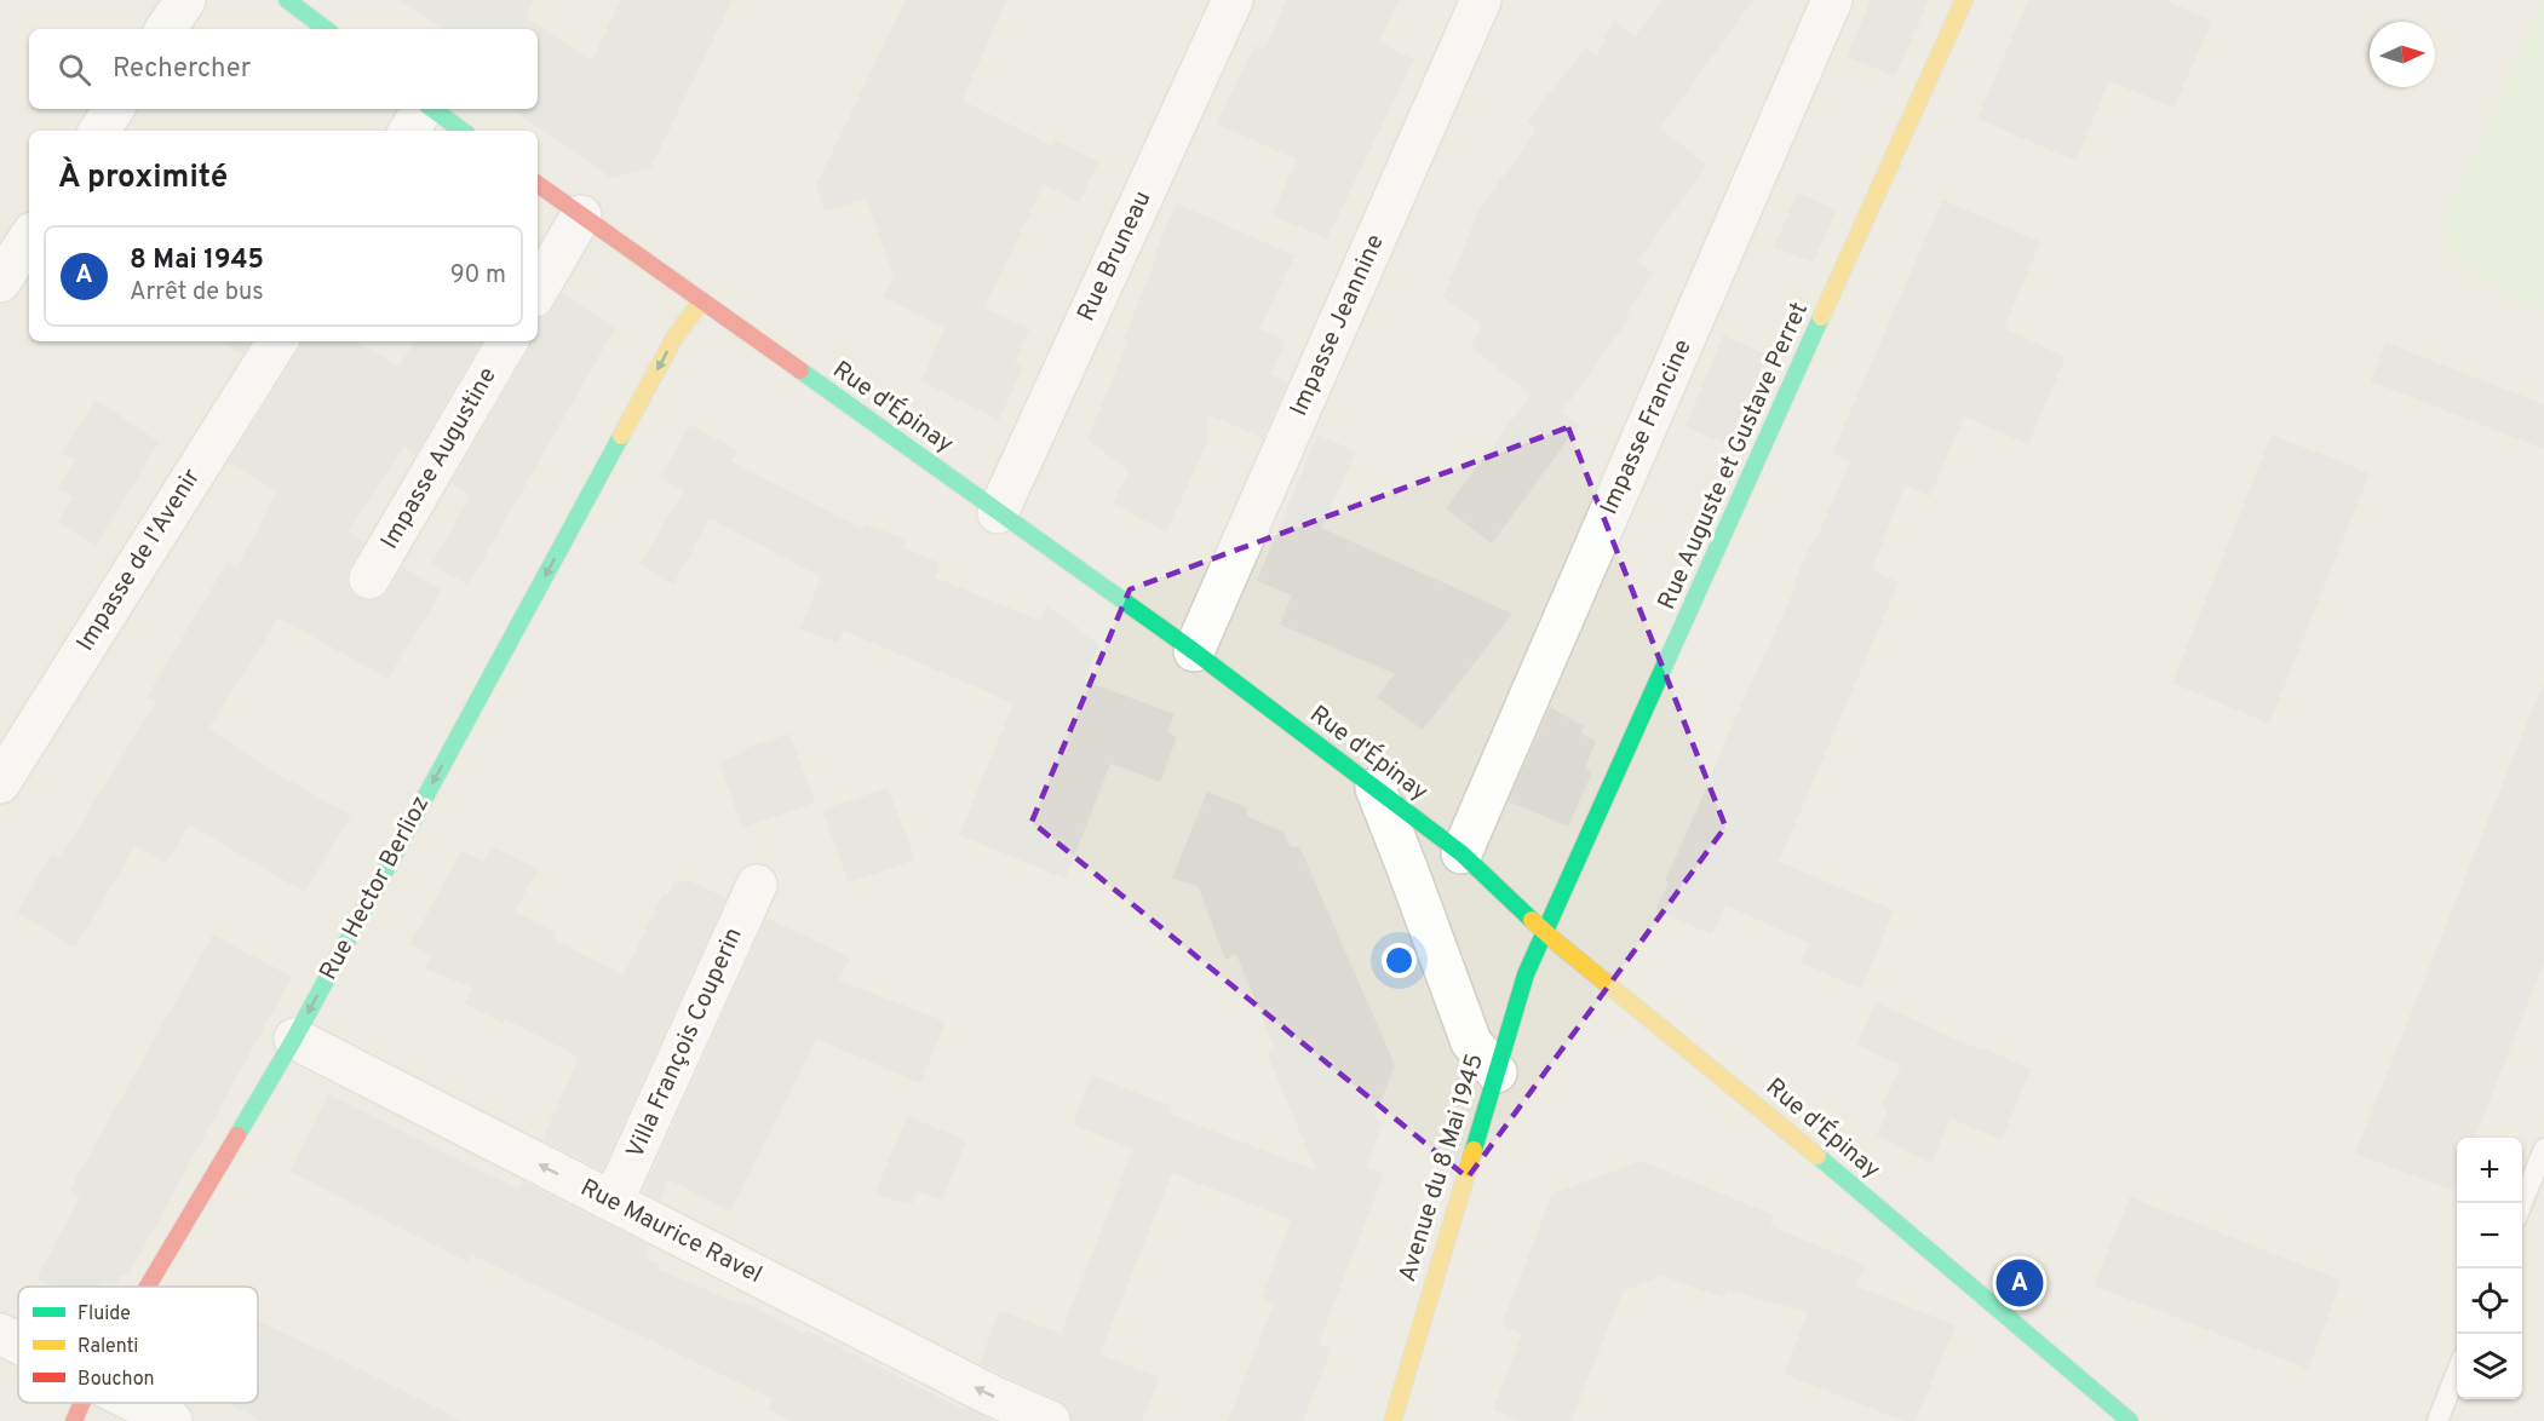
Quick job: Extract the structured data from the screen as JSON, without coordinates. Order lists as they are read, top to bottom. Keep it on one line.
{"streets":{"street":["Rue Bruneau","Impasse Jeannine","Rue d'Épinay","Impasse Francine","Rue Auguste et Gustave Perret","Impasse Augustine","Impasse de l'Avenir","Rue Hector Berlioz","Villa François Couperin","Avenue du 8 Mai 1945","Rue Maurice Ravel"]},"crossings":[["Rue Bruneau","Rue d'Épinay"],["Impasse Jeannine","Rue d'Épinay"],["Rue d'Épinay","Impasse Francine"],["Rue d'Épinay","Rue Auguste et Gustave Perret"],["Rue d'Épinay","Rue Hector Berlioz"],["Rue d'Épinay","Avenue du 8 Mai 1945"],["Rue Auguste et Gustave Perret","Avenue du 8 Mai 1945"],["Rue Hector Berlioz","Rue Maurice Ravel"],["Villa François Couperin","Rue Maurice Ravel"]],"one_way":["Rue Hector Berlioz","Rue Maurice Ravel"],"legend":["Fluide","Ralenti","Bouchon"],"north":"right","page":{"search":"Rechercher","heading":"À proximité","list":[{"mark":"A","name":"8 Mai 1945","note":"Arrêt de bus","value":"90 m"}],"map_buttons":["+","−"],"pins":"A"}}
